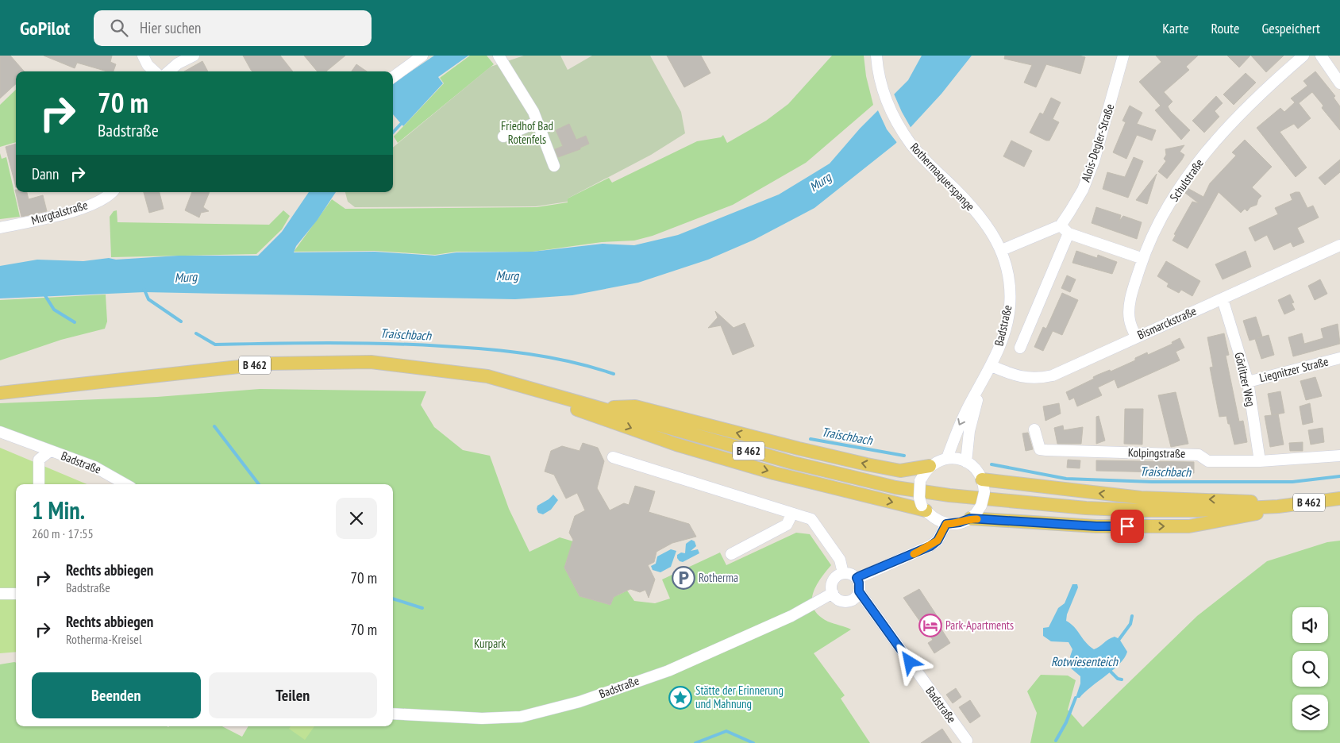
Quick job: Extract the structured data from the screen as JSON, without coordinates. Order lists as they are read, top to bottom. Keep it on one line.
{"streets":{"main road":["B 462"],"street":["Alois-Degler-Straße","Rothermaquerspange","Schulstraße","Murgtalstraße","Bismarckstraße","Badstraße","Liegnitzer Straße","Görlitzer Weg","Kolpingstraße"]},"crossings":[["Rothermaquerspange","Badstraße"],["Schulstraße","Bismarckstraße"],["Bismarckstraße","Badstraße"],["Bismarckstraße","Görlitzer Weg"],["Liegnitzer Straße","Görlitzer Weg"],["Görlitzer Weg","Kolpingstraße"]],"water":["Murg","Traischbach","Rotwiesenteich"],"parks":["Friedhof Bad Rotenfels","Kurpark"],"places":{"parking":["Rotherma"],"hotel":["Park-Apartments"],"place":["Stätte der Erinnerung und Mahnung"]},"page":{"header":"GoPilot","search":"Hier suchen","nav":["Karte","Route","Gespeichert"],"turn":["70 m","Badstraße"],"then":"Dann","heading":["1 Min.","260 m · 17:55"],"list":[{"name":"Rechts abbiegen","note":"Badstraße","value":"70 m"},{"name":"Rechts abbiegen","note":"Rotherma-Kreisel","value":"70 m"}],"buttons":["Beenden","Teilen"]}}
